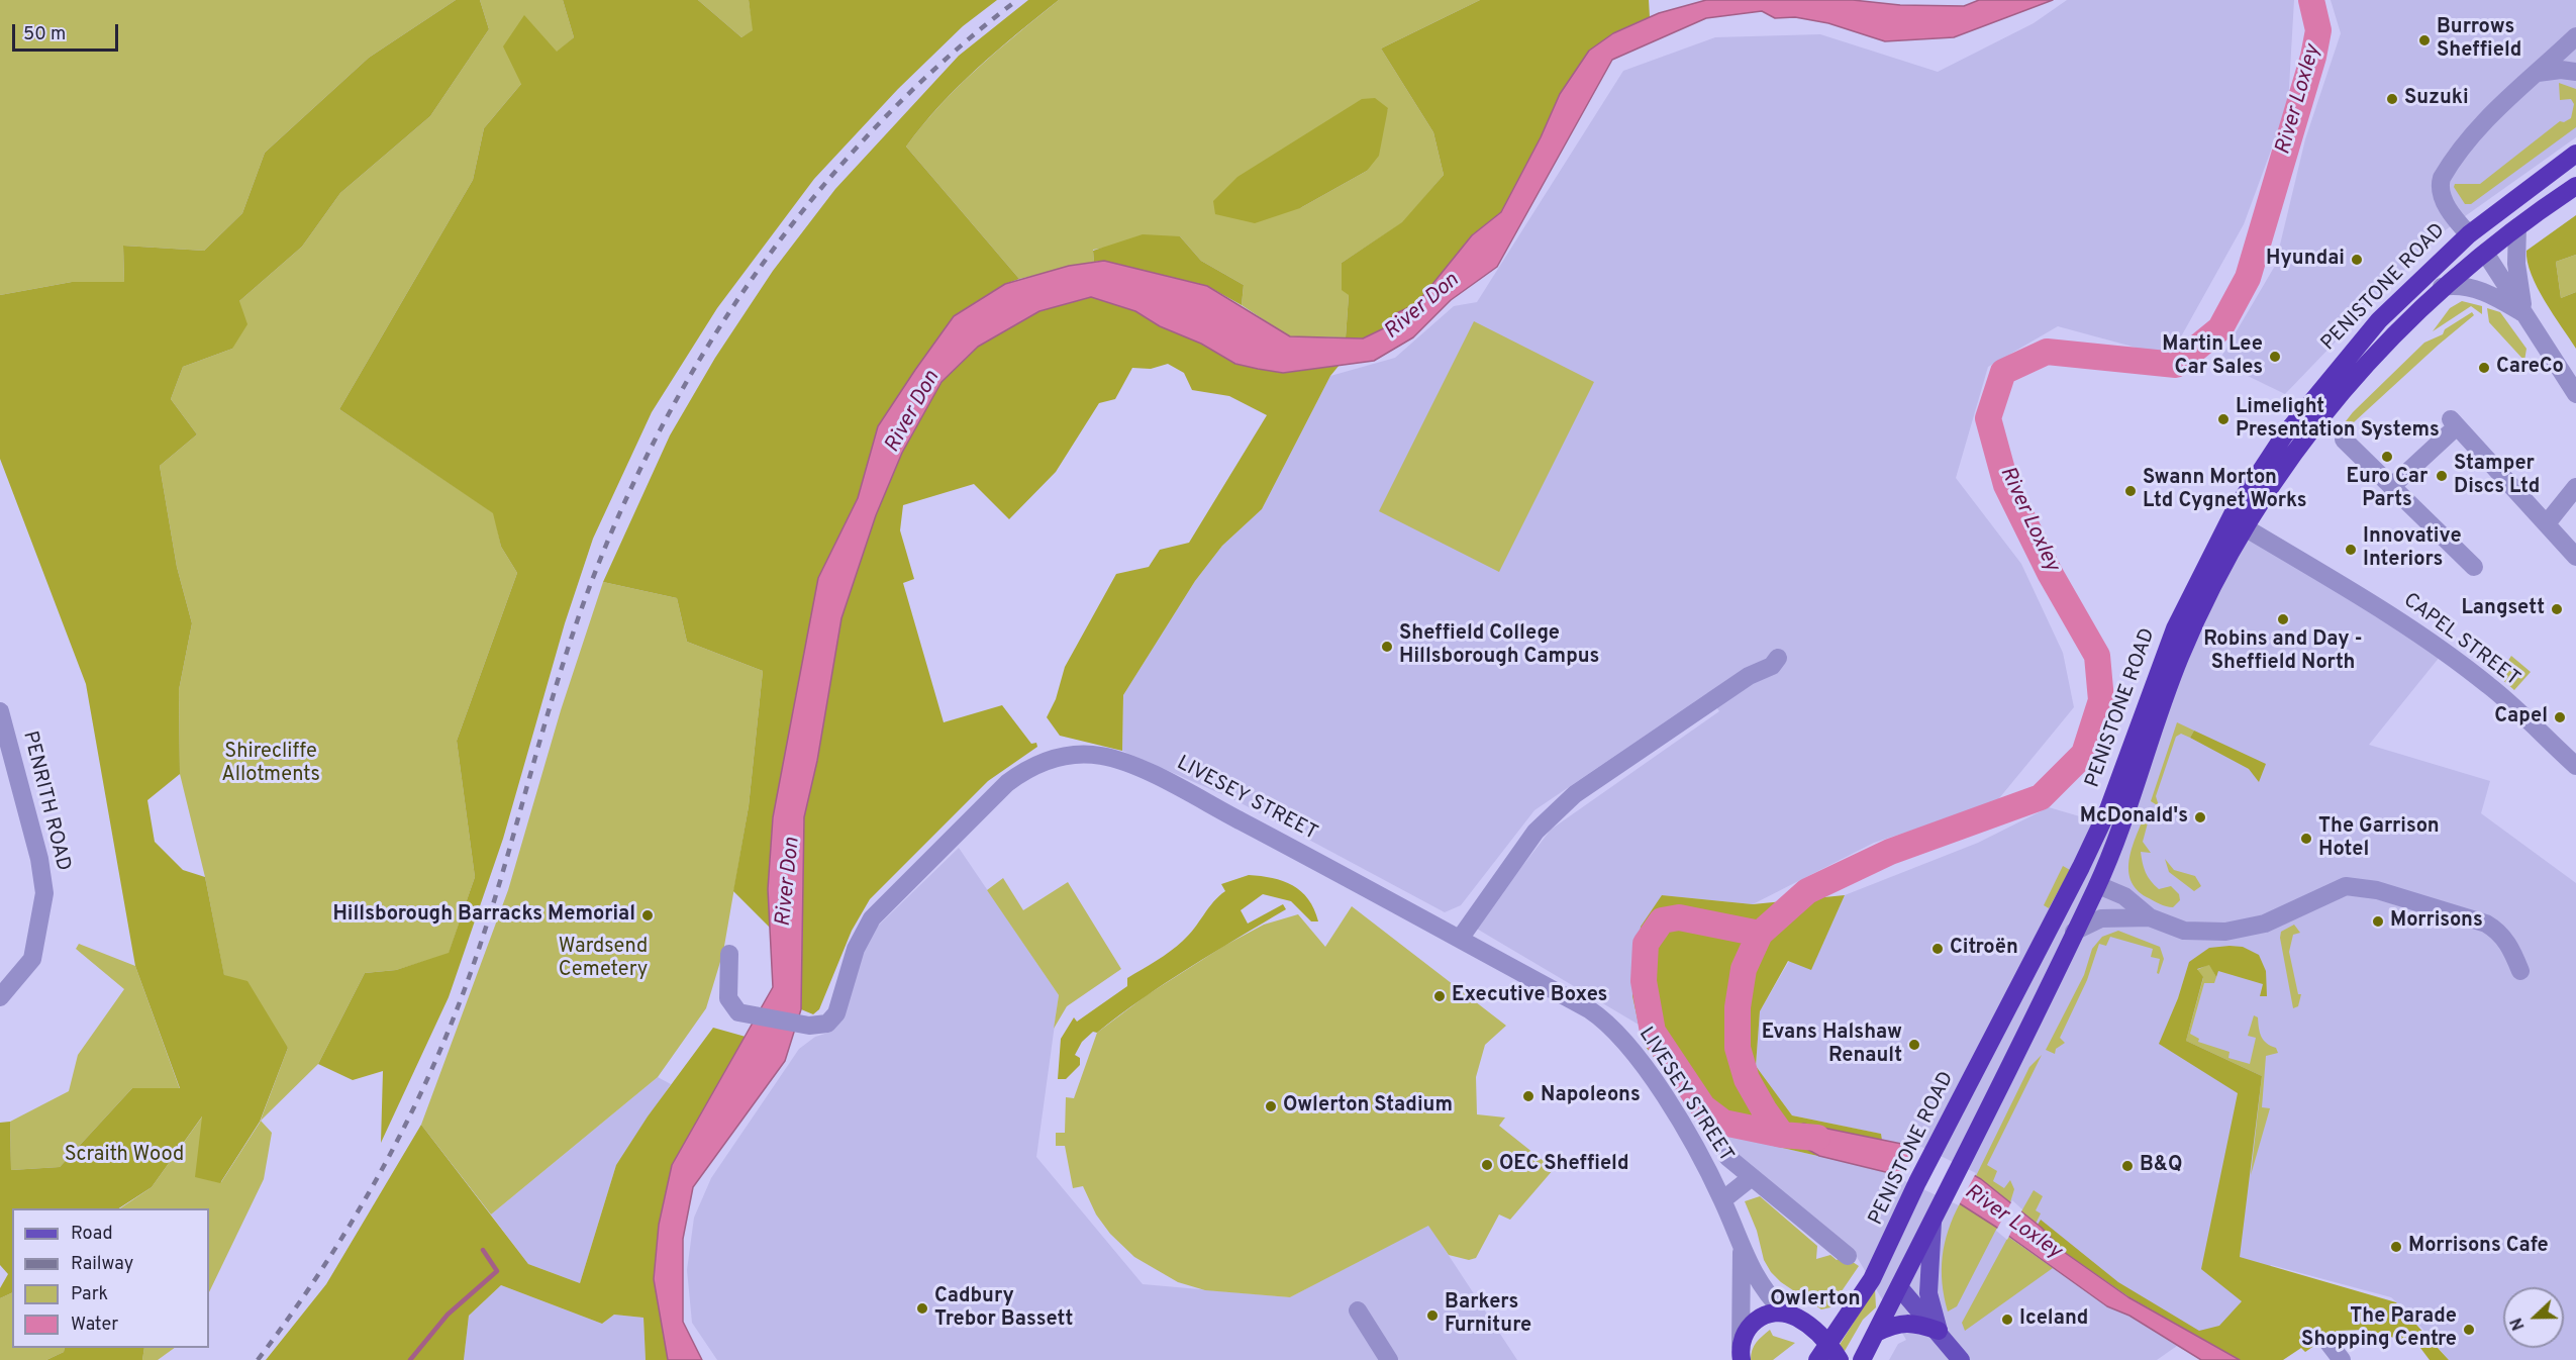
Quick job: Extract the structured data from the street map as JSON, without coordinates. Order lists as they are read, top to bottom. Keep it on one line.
{"streets":{"highway":["PENISTONE ROAD"],"street":["CAPEL STREET","LIVESEY STREET","PENRITH ROAD"]},"crossings":[["PENISTONE ROAD","CAPEL STREET"]],"districts":["Owlerton"],"water":["River Loxley","River Don"],"parks":["Shirecliffe Allotments","Wardsend Cemetery","Scraith Wood"],"places":["Burrows Sheffield","Suzuki","Hyundai","Martin Lee Car Sales","CareCo","Limelight Presentation Systems","Euro Car Parts","Stamper Discs Ltd","Swann Morton Ltd Cygnet Works","Innovative Interiors","Langsett","Robins and Day - Sheffield North","Sheffield College Hillsborough Campus","Capel","McDonald's","The Garrison Hotel","Hillsborough Barracks Memorial","Morrisons","Citroën","Executive Boxes","Evans Halshaw Renault","Napoleons","Owlerton Stadium","OEC Sheffield","B&Q","Morrisons Cafe","Cadbury Trebor Bassett","Barkers Furniture","Iceland","The Parade Shopping Centre"],"legend":["Road","Railway","Park","Water"],"scale_bar":"50 m","north":"left"}
